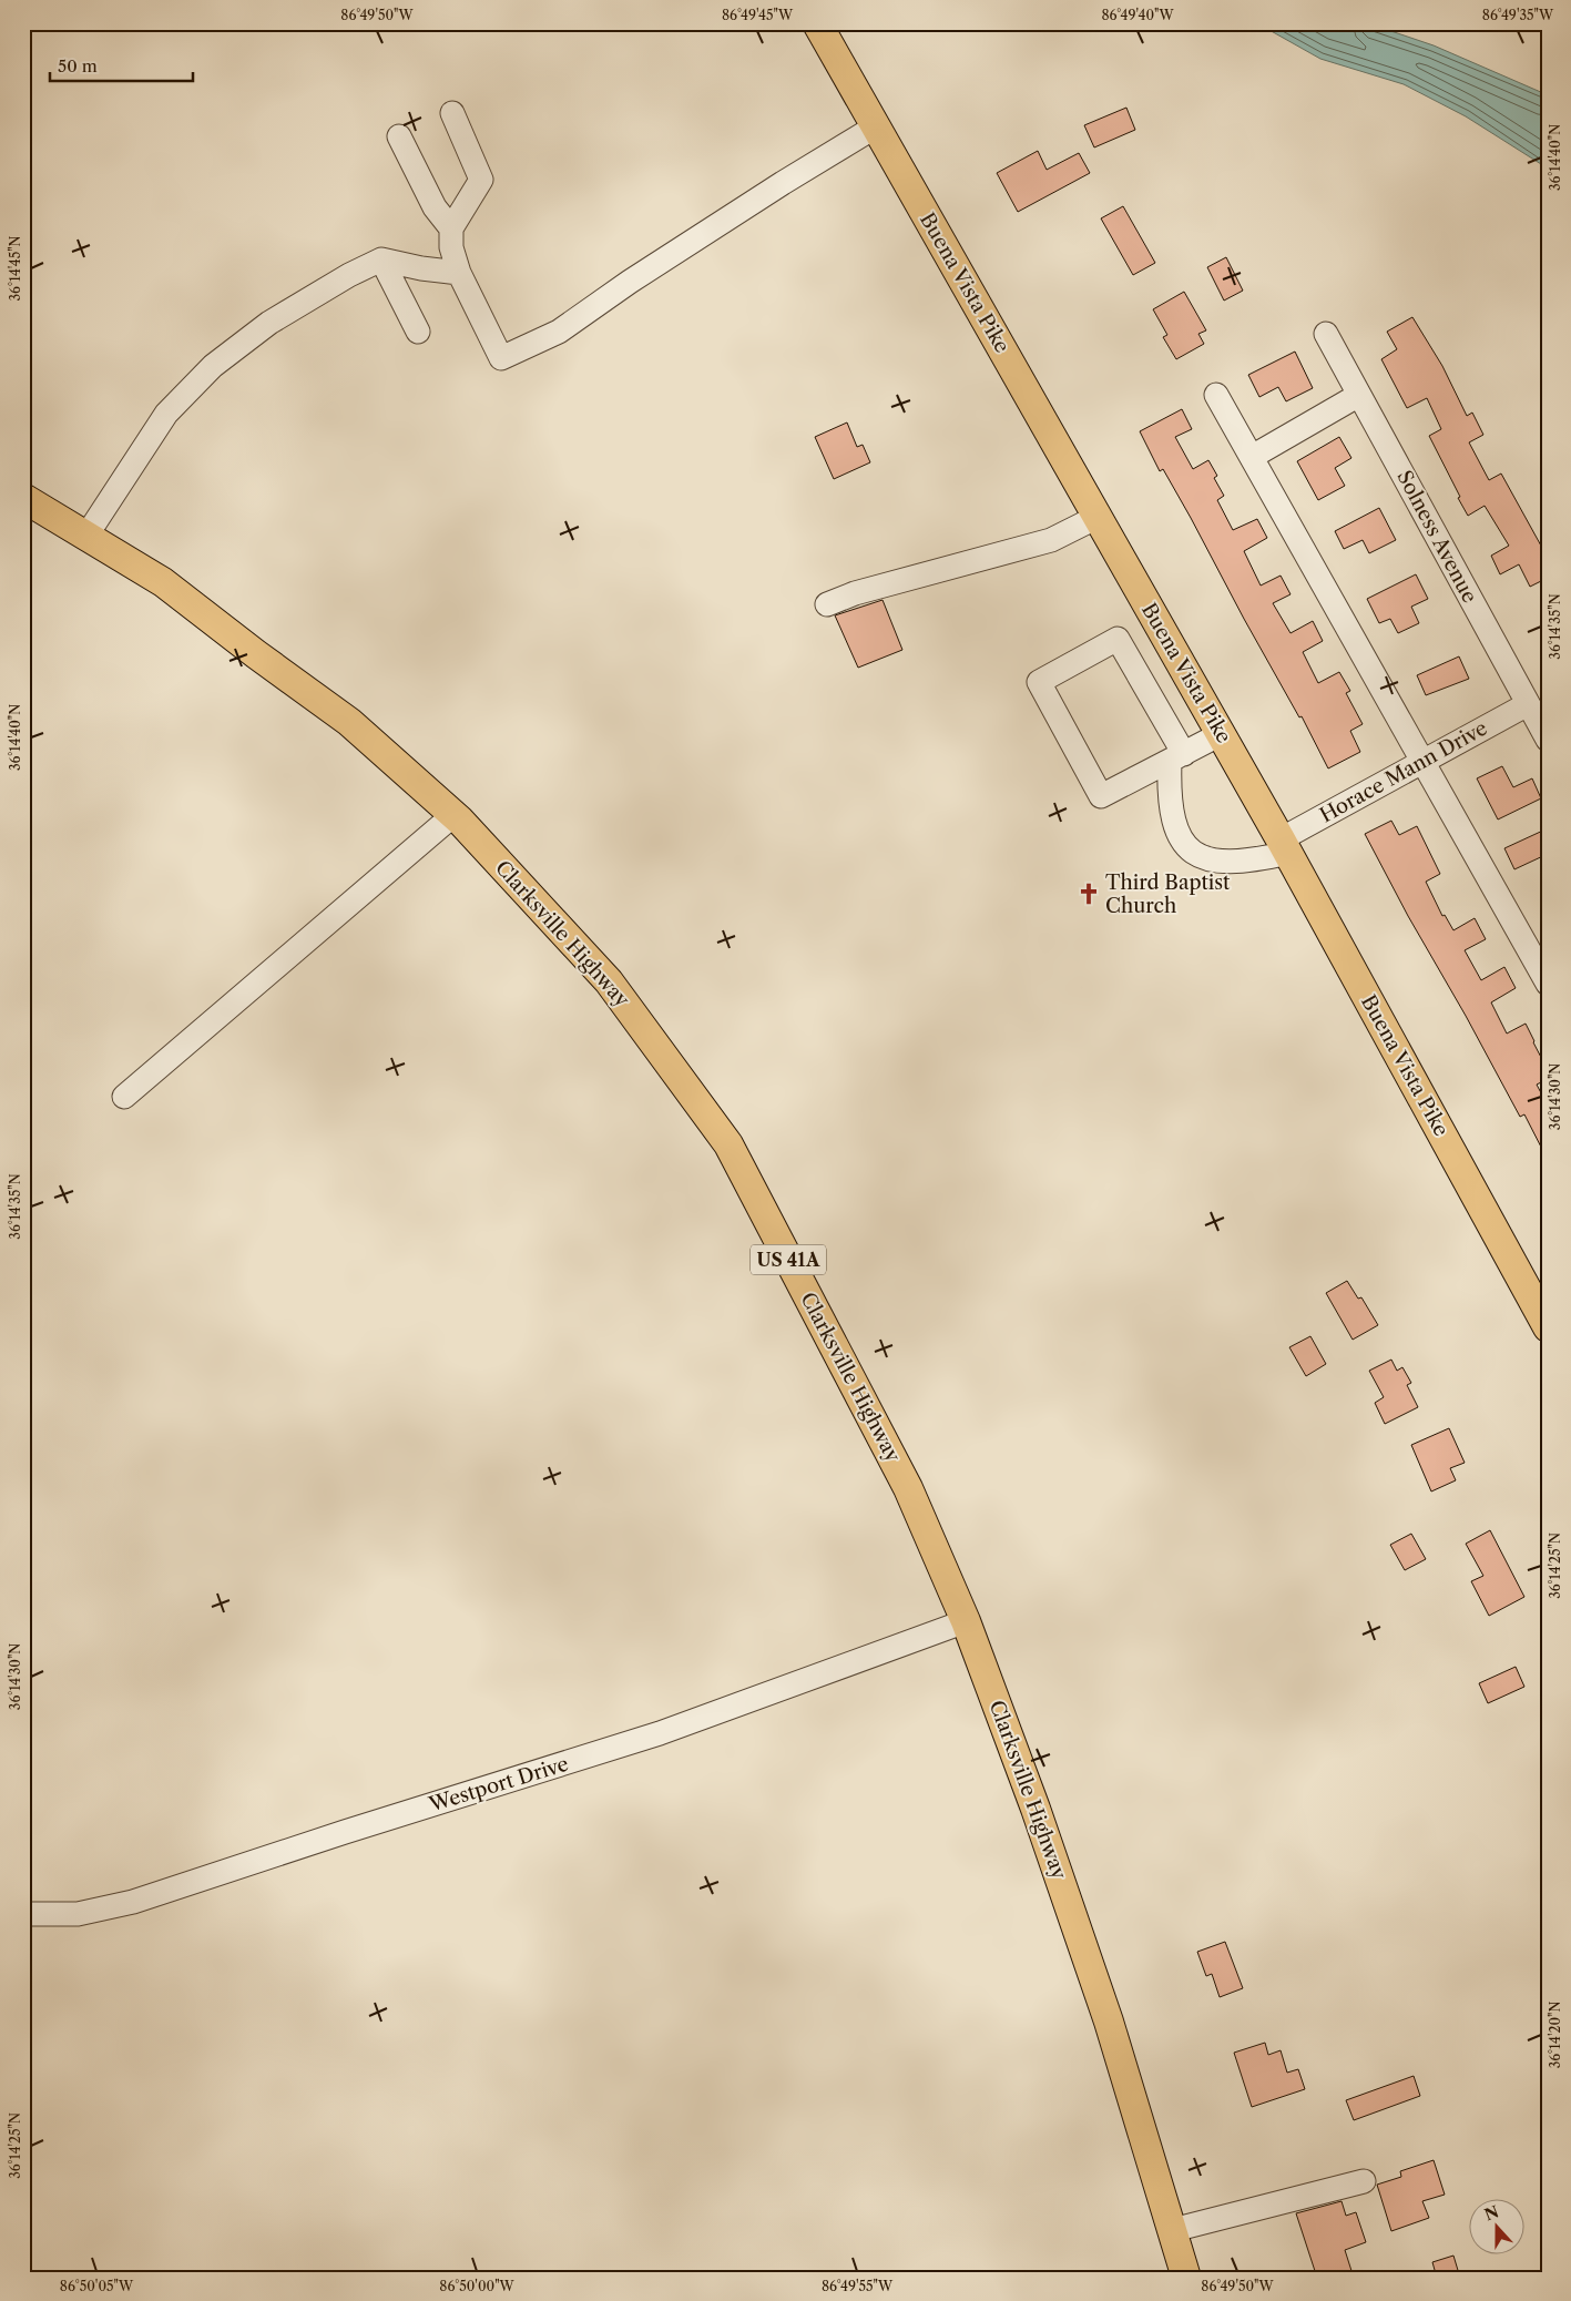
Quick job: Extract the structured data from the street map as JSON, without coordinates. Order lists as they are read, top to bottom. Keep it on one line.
{"streets":{"main road":["Buena Vista Pike","Clarksville Highway","US 41A"],"street":["Solness Avenue","Horace Mann Drive","Westport Drive"]},"crossings":[["Buena Vista Pike","Horace Mann Drive"],["Solness Avenue","Horace Mann Drive"],["Clarksville Highway","Westport Drive"]],"places":{"church":["Third Baptist Church"]},"scale_bar":"50 m","north":"top","coordinates":["86°49'50\"W","86°49'45\"W","86°49'40\"W","86°49'35\"W","36°14'40\"N","36°14'45\"N","36°14'35\"N","36°14'30\"N","36°14'25\"N","36°14'20\"N","86°50'05\"W","86°50'00\"W","86°49'55\"W"]}
